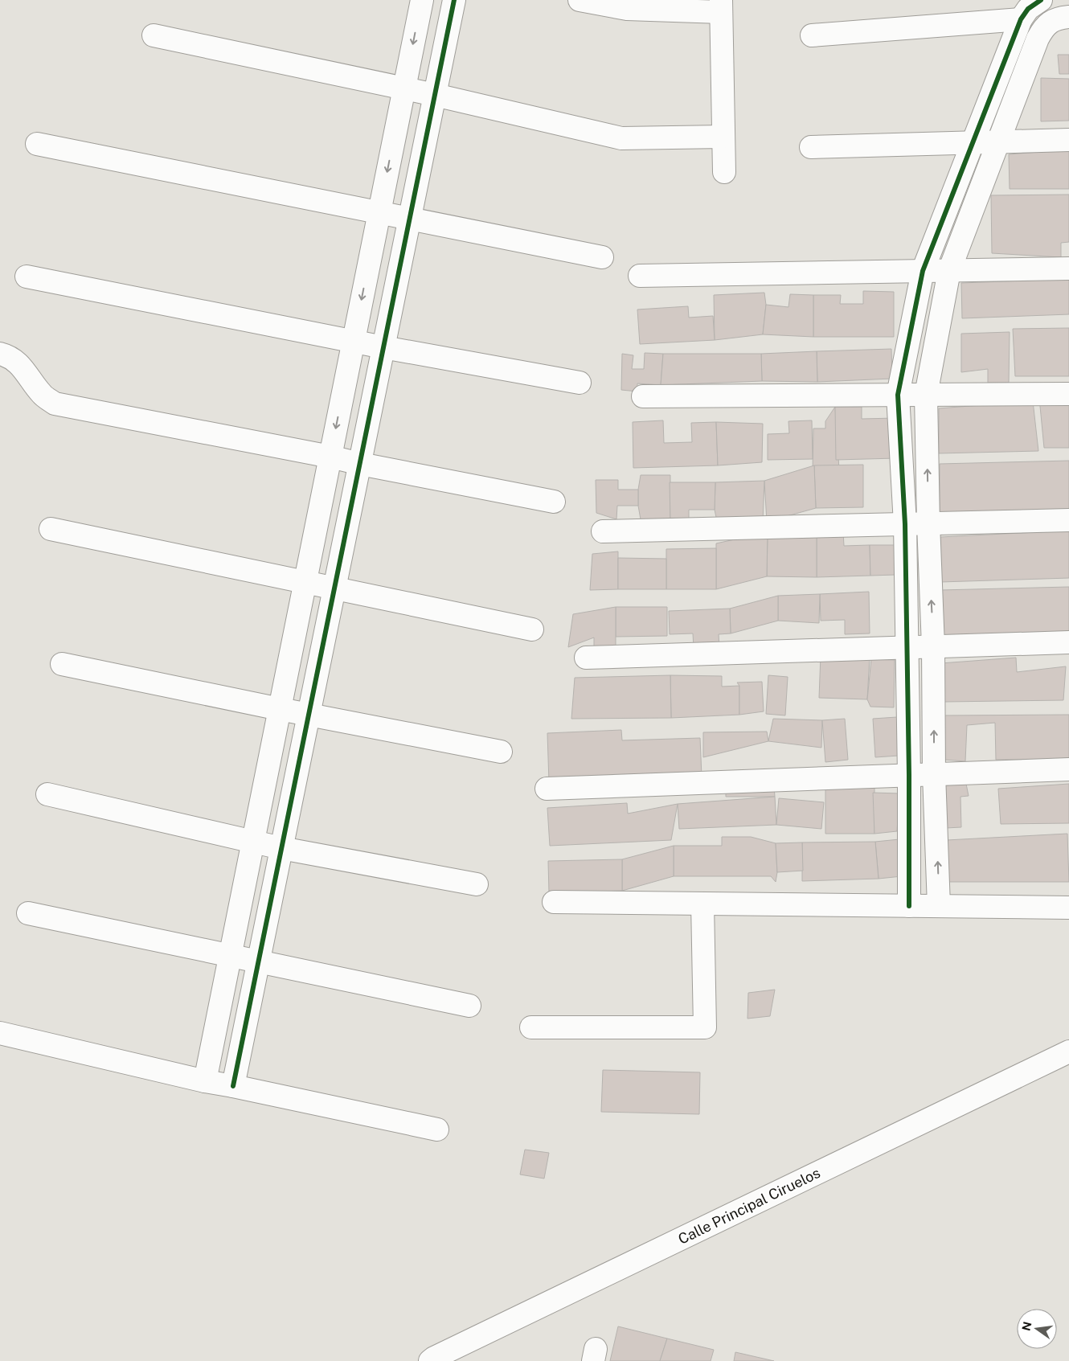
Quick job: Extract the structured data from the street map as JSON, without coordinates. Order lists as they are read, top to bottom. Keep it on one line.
{"streets":{"street":["Calle Principal Ciruelos"]},"north":"left"}
